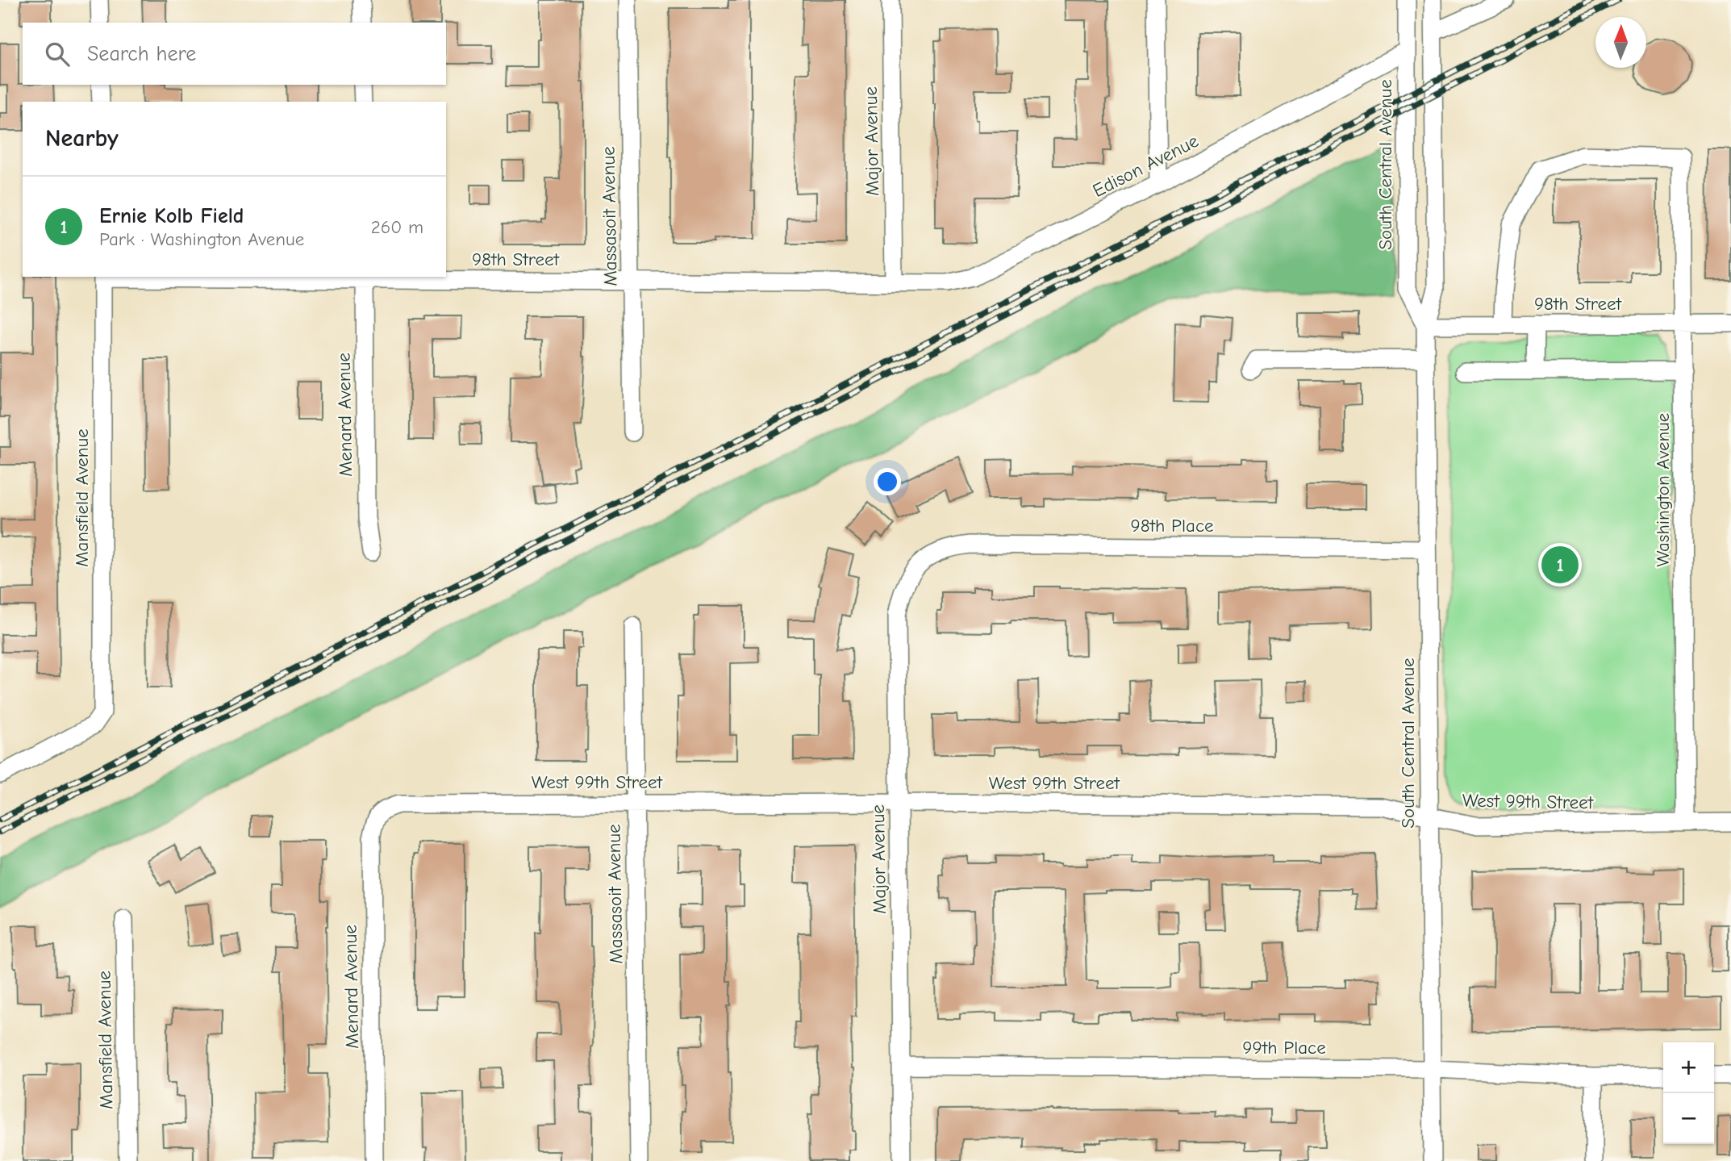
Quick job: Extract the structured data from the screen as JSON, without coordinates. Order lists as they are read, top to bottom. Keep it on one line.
{"streets":{"street":["Major Avenue","South Central Avenue","Edison Avenue","Massasoit Avenue","98th Street","Menard Avenue","Washington Avenue","Mansfield Avenue","98th Place","West 99th Street","99th Place"]},"crossings":[["Major Avenue","Edison Avenue"],["Major Avenue","98th Street"],["Major Avenue","98th Place"],["Major Avenue","West 99th Street"],["Major Avenue","99th Place"],["South Central Avenue","Edison Avenue"],["South Central Avenue","98th Street"],["South Central Avenue","98th Place"],["South Central Avenue","West 99th Street"],["South Central Avenue","99th Place"],["Edison Avenue","98th Street"],["Massasoit Avenue","98th Street"],["Massasoit Avenue","West 99th Street"],["98th Street","Menard Avenue"],["98th Street","Washington Avenue"],["98th Street","Mansfield Avenue"],["Menard Avenue","West 99th Street"],["Washington Avenue","West 99th Street"]],"north":"top","page":{"search":"Search here","heading":"Nearby","list":[{"mark":"1","name":"Ernie Kolb Field","note":"Park · Washington Avenue","value":"260 m"}],"pins":"1","map_buttons":["+","−"]}}
